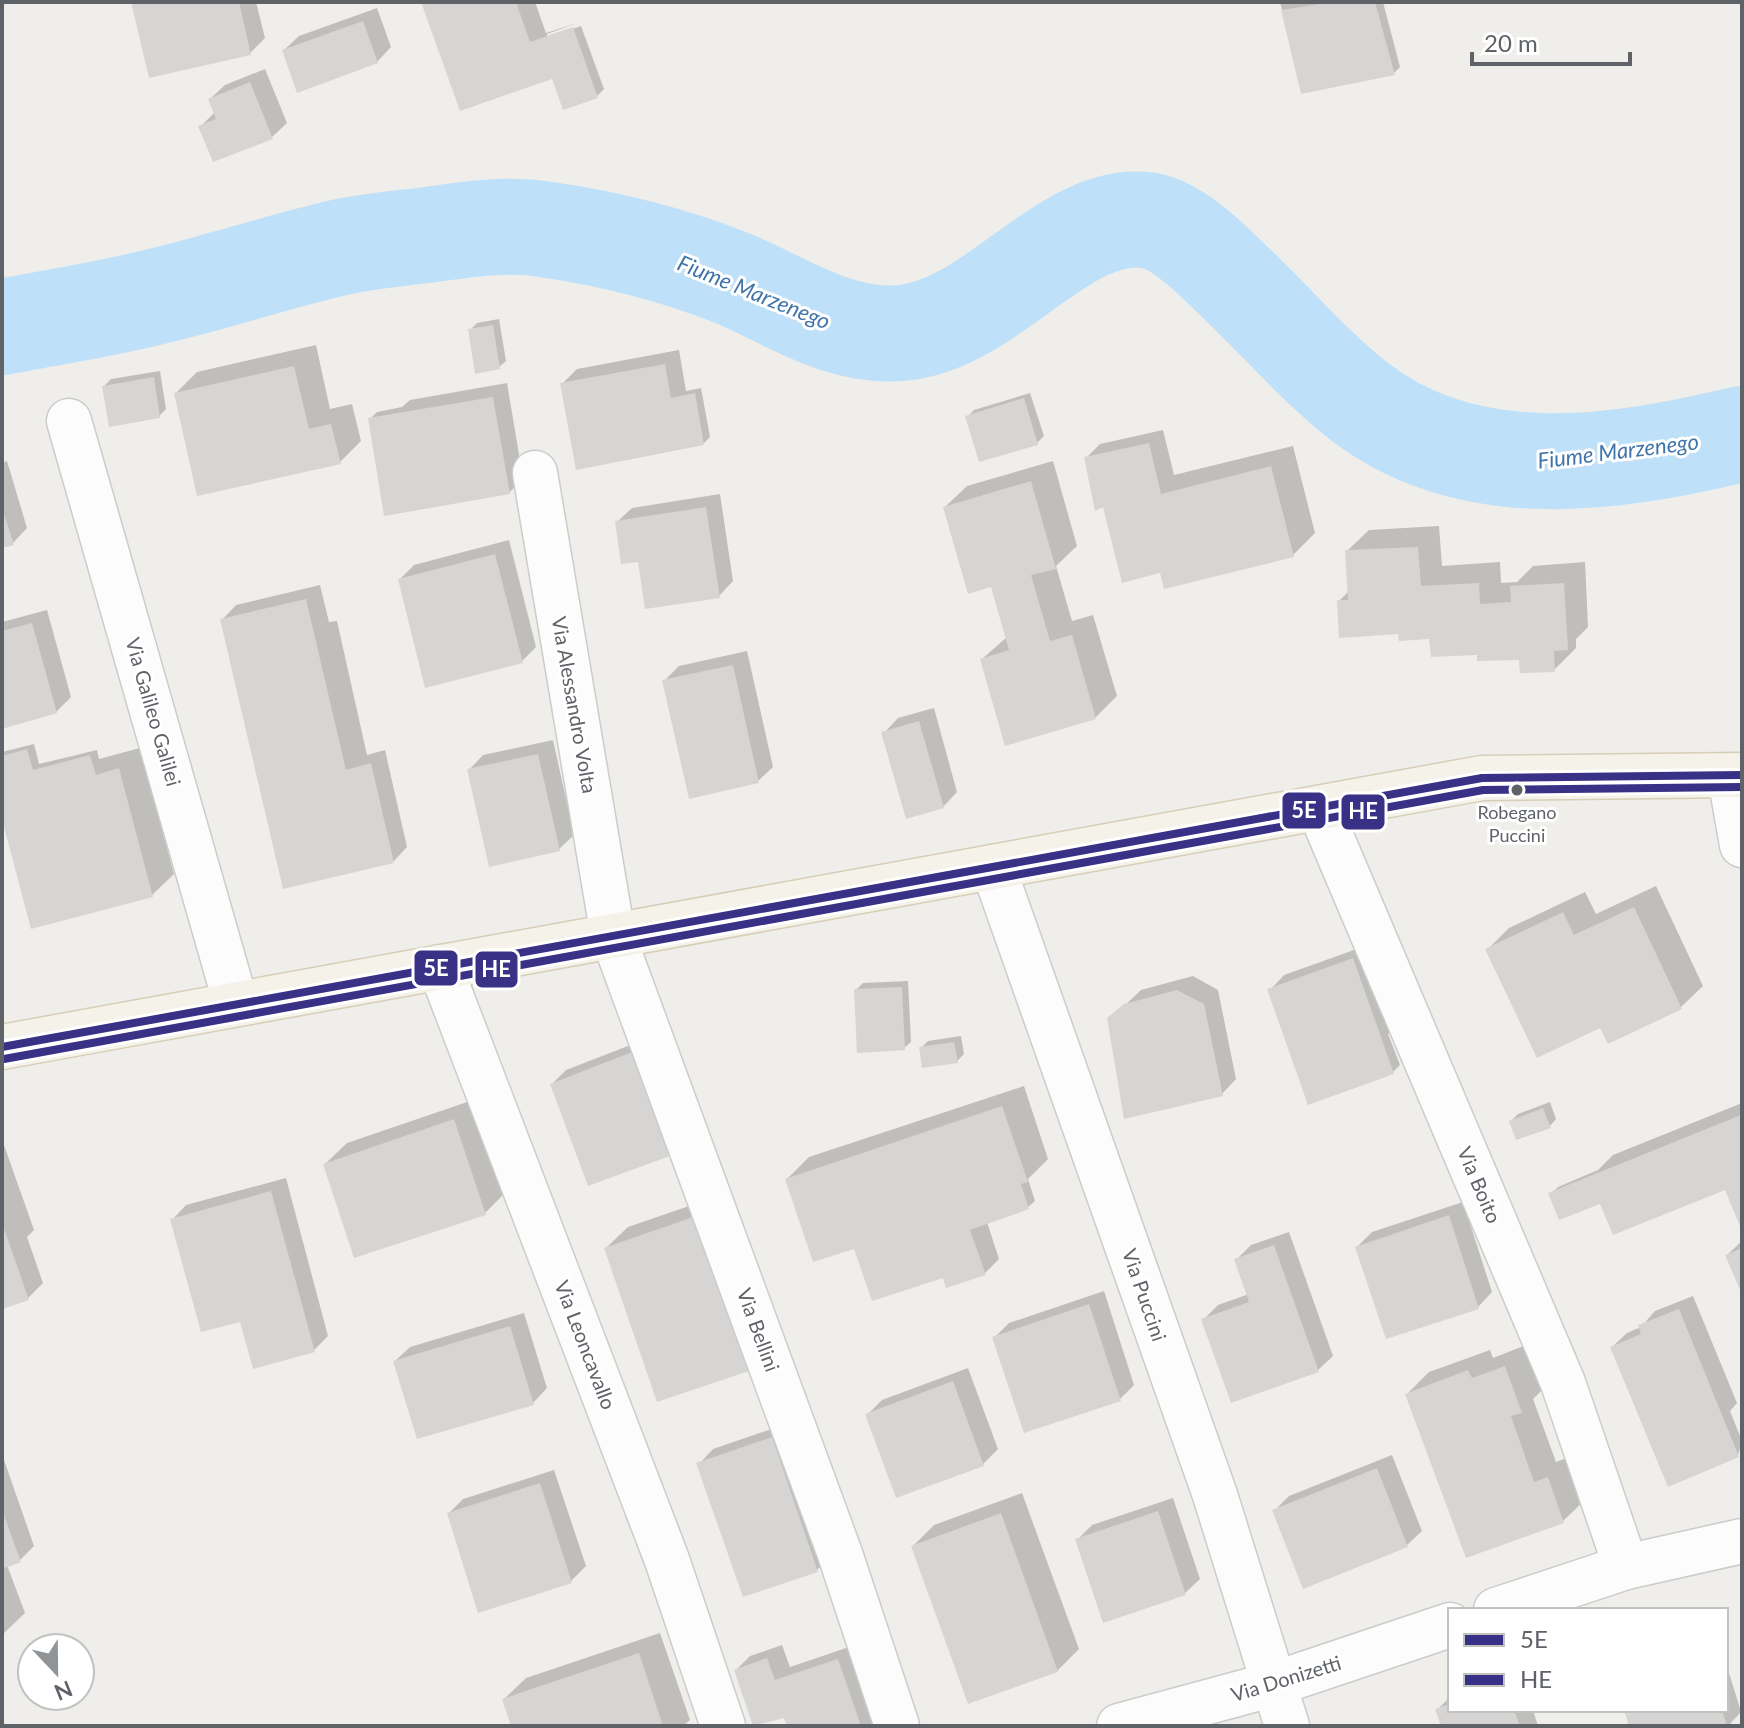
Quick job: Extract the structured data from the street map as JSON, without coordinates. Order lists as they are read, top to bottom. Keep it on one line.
{"streets":{"street":["Via Alessandro Volta","Via Galileo Galilei","Via Boito","Via Puccini","Via Bellini","Via Leoncavallo","Via Donizetti"]},"crossings":[["Via Alessandro Volta","Via Bellini"],["Via Puccini","Via Donizetti"]],"water":["Fiume Marzenego"],"places":["Robegano Puccini"],"lines":["transit line 5E","transit line HE"],"legend":["5E","HE"],"scale_bar":"20 m","north":"bottom"}
